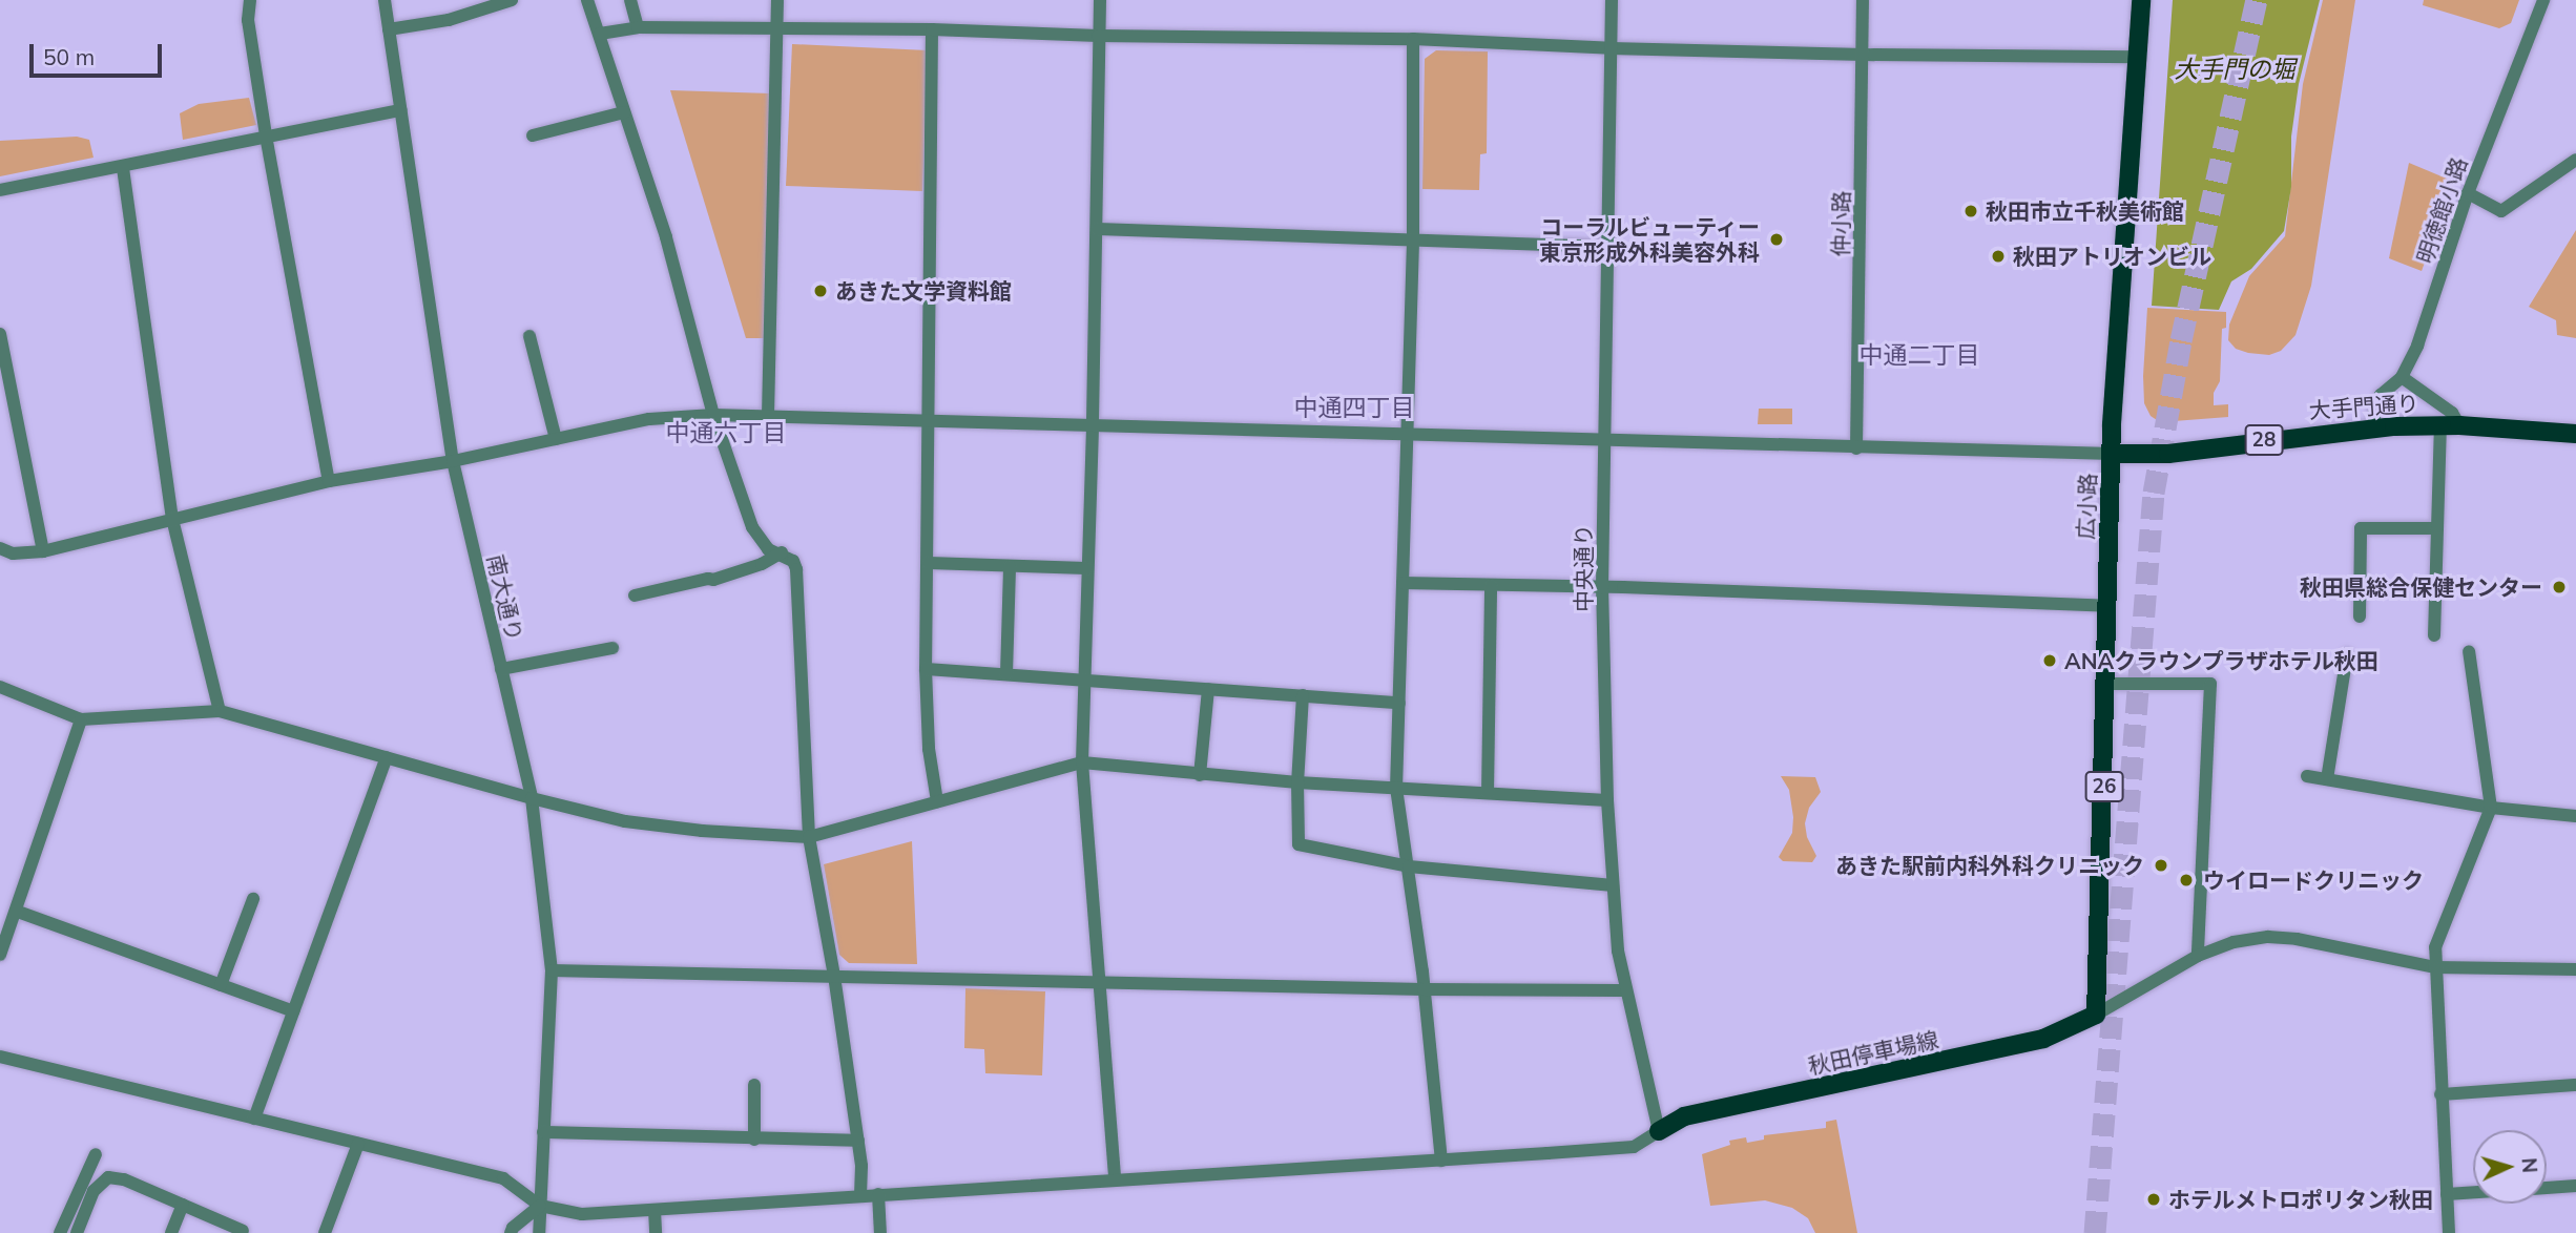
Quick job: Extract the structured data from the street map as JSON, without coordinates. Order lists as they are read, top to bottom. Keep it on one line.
{"streets":{"main road":["大手門通り","28","広小路","26","秋田停車場線"],"street":["明徳館小路","仲小路","中央通り","南大通り"]},"crossings":[["明徳館小路","大手門通り"],["大手門通り","広小路"],["広小路","秋田停車場線"],["中央通り","秋田停車場線"]],"districts":["中通二丁目","中通四丁目","中通六丁目"],"water":["大手門の堀"],"places":["秋田市立千秋美術館","コーラルビューティー 東京形成外科美容外科","秋田アトリオンビル","あきた文学資料館","秋田県総合保健センター","ANAクラウンプラザホテル秋田","あきた駅前内科外科クリニック","ウイロードクリニック","ホテルメトロポリタン秋田"],"scale_bar":"50 m","north":"right"}
